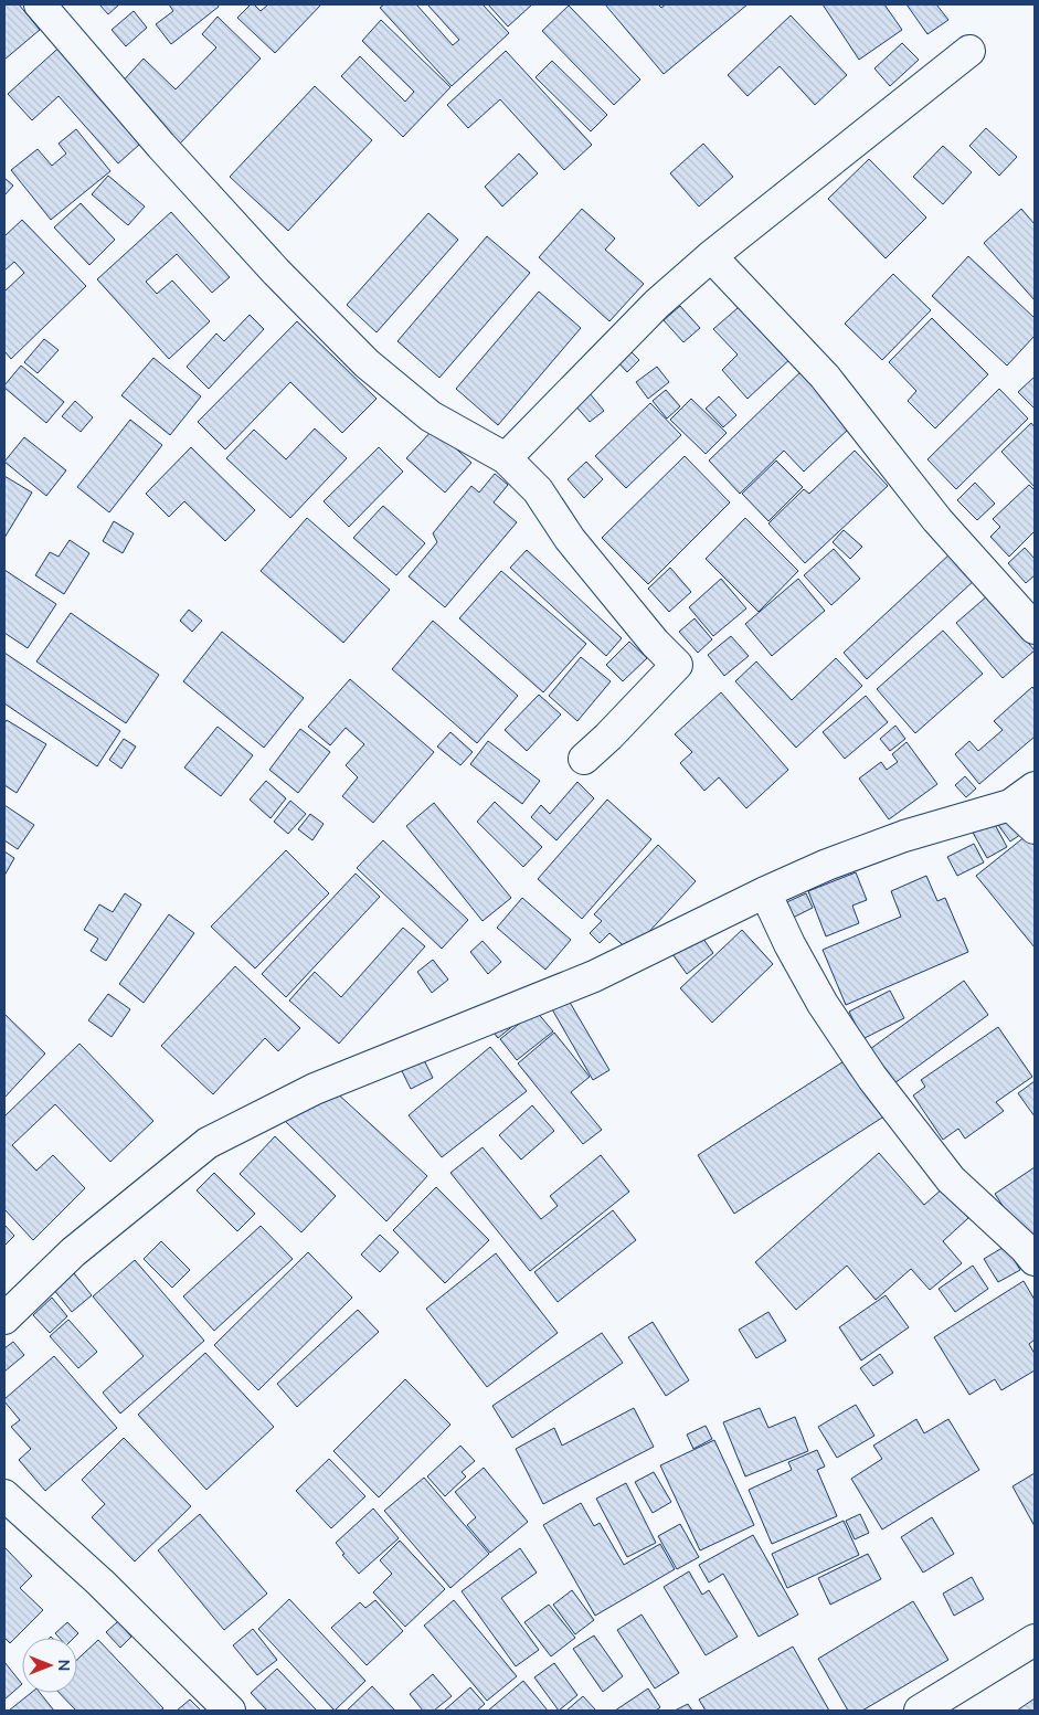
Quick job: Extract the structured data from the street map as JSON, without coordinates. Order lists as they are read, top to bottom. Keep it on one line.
{"north":"right"}
